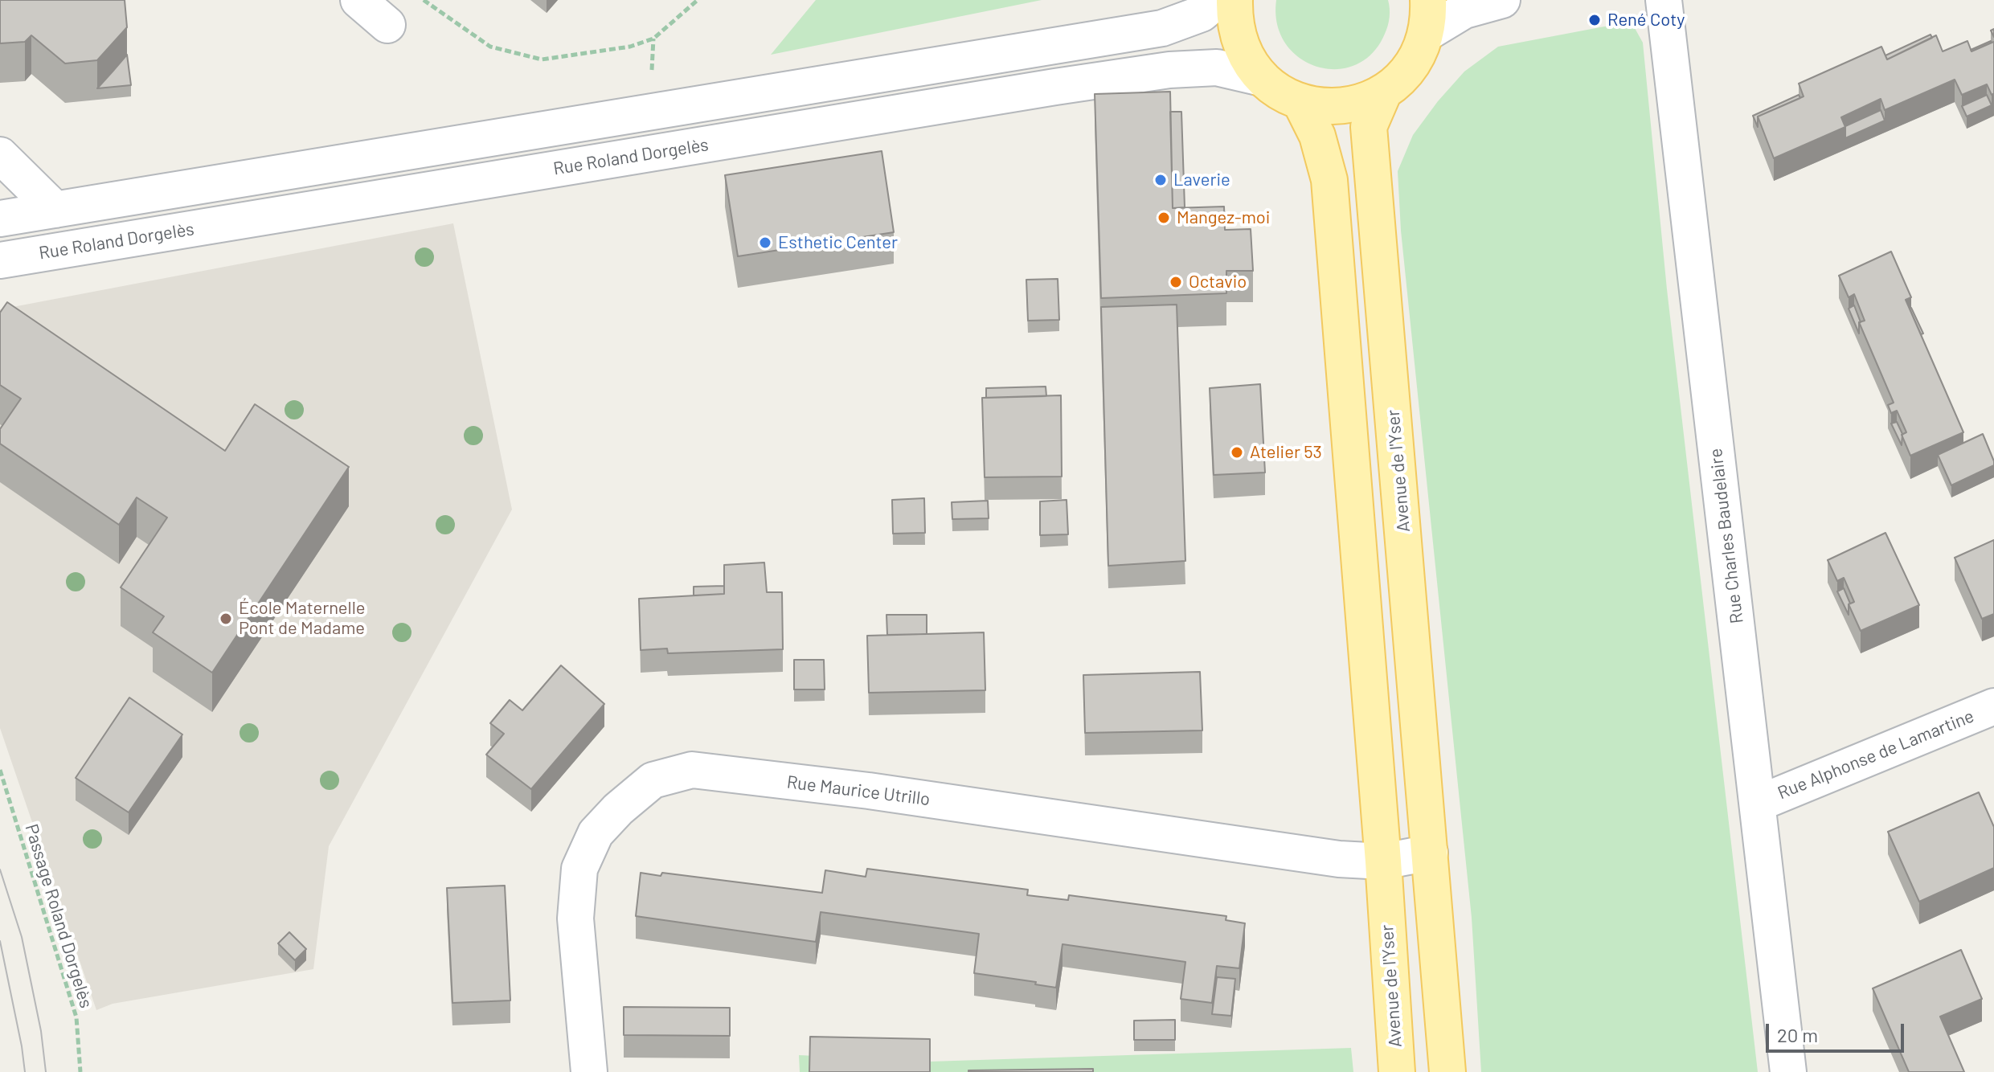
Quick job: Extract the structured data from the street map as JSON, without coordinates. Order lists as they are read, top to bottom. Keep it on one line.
{"streets":{"main road":["Avenue de l'Yser"],"street":["Rue Roland Dorgelès","Rue Charles Baudelaire","Rue Alphonse de Lamartine","Rue Maurice Utrillo"],"path":["Passage Roland Dorgelès"]},"crossings":[["Avenue de l'Yser","Rue Maurice Utrillo"],["Rue Charles Baudelaire","Rue Alphonse de Lamartine"]],"places":["René Coty","Laverie","Mangez-moi","Esthetic Center","Octavio","Atelier 53","École Maternelle Pont de Madame"],"scale_bar":"20 m"}
